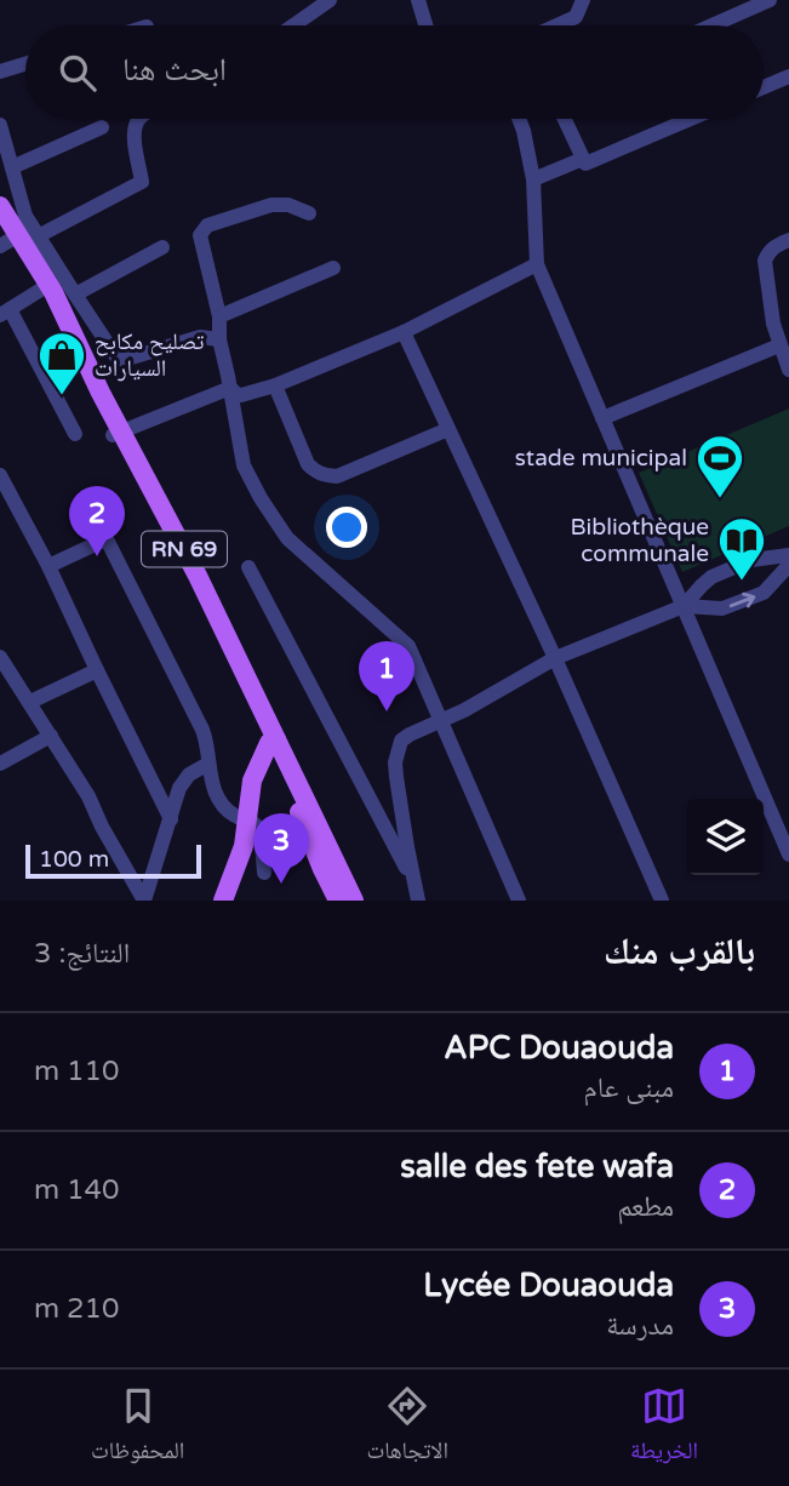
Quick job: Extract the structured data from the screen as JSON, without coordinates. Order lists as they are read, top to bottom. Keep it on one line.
{"streets":{"main road":["RN 69"]},"places":{"shop":["تصليح مكابح السيارات"],"sports":["stade municipal"],"library":["Bibliothèque communale"]},"scale_bar":"100 m","page":{"search":"ابحث هنا","pins":["2","1","3"],"scale":"100 m","heading":["بالقرب منك","النتائج: 3"],"list":[{"mark":"1","name":"APC Douaouda","note":"مبنى عام","value":"110 m"},{"mark":"2","name":"salle des fete wafa","note":"مطعم","value":"140 m"},{"mark":"3","name":"Lycée Douaouda","note":"مدرسة","value":"210 m"}],"nav":["الخريطة","الاتجاهات","المحفوظات"]}}
